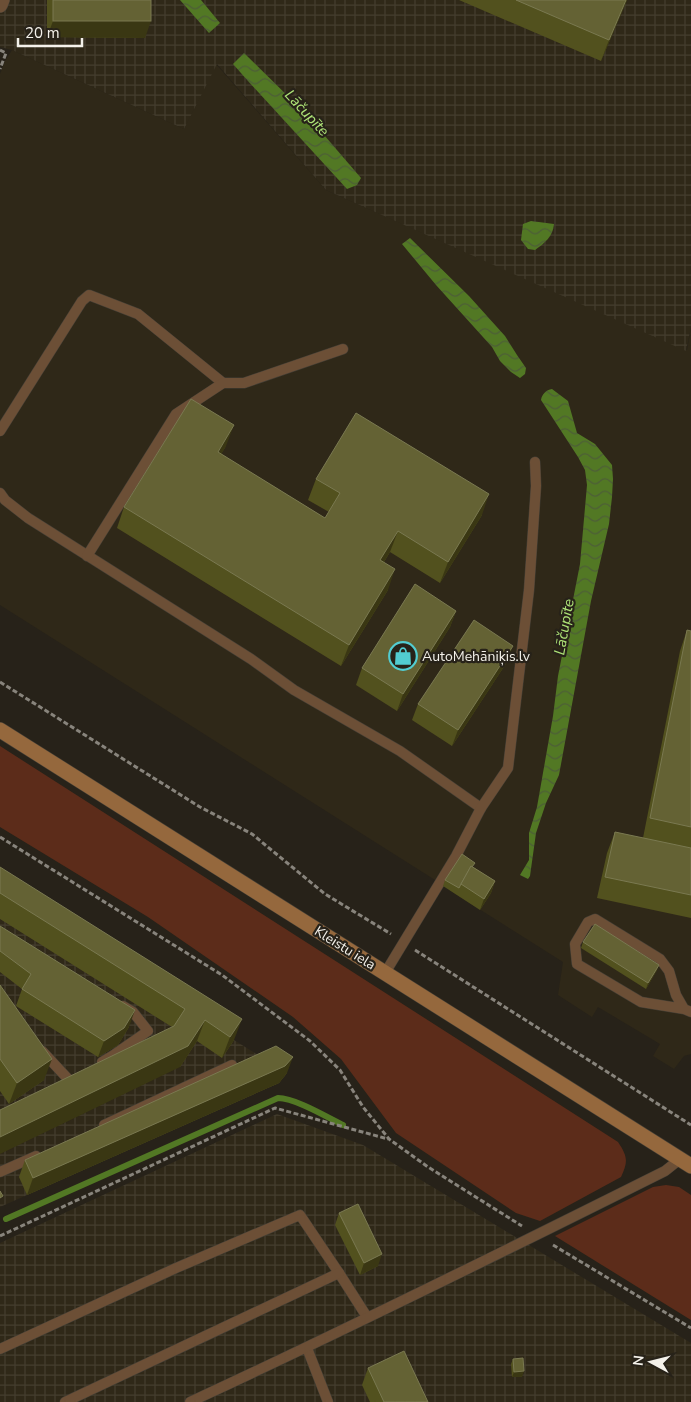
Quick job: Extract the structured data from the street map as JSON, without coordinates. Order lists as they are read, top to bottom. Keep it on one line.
{"streets":{"main road":["Kleistu iela"]},"water":["Lāčupīte"],"places":{"shop":["AutoMehāniķis.lv"]},"scale_bar":"20 m","north":"left"}
